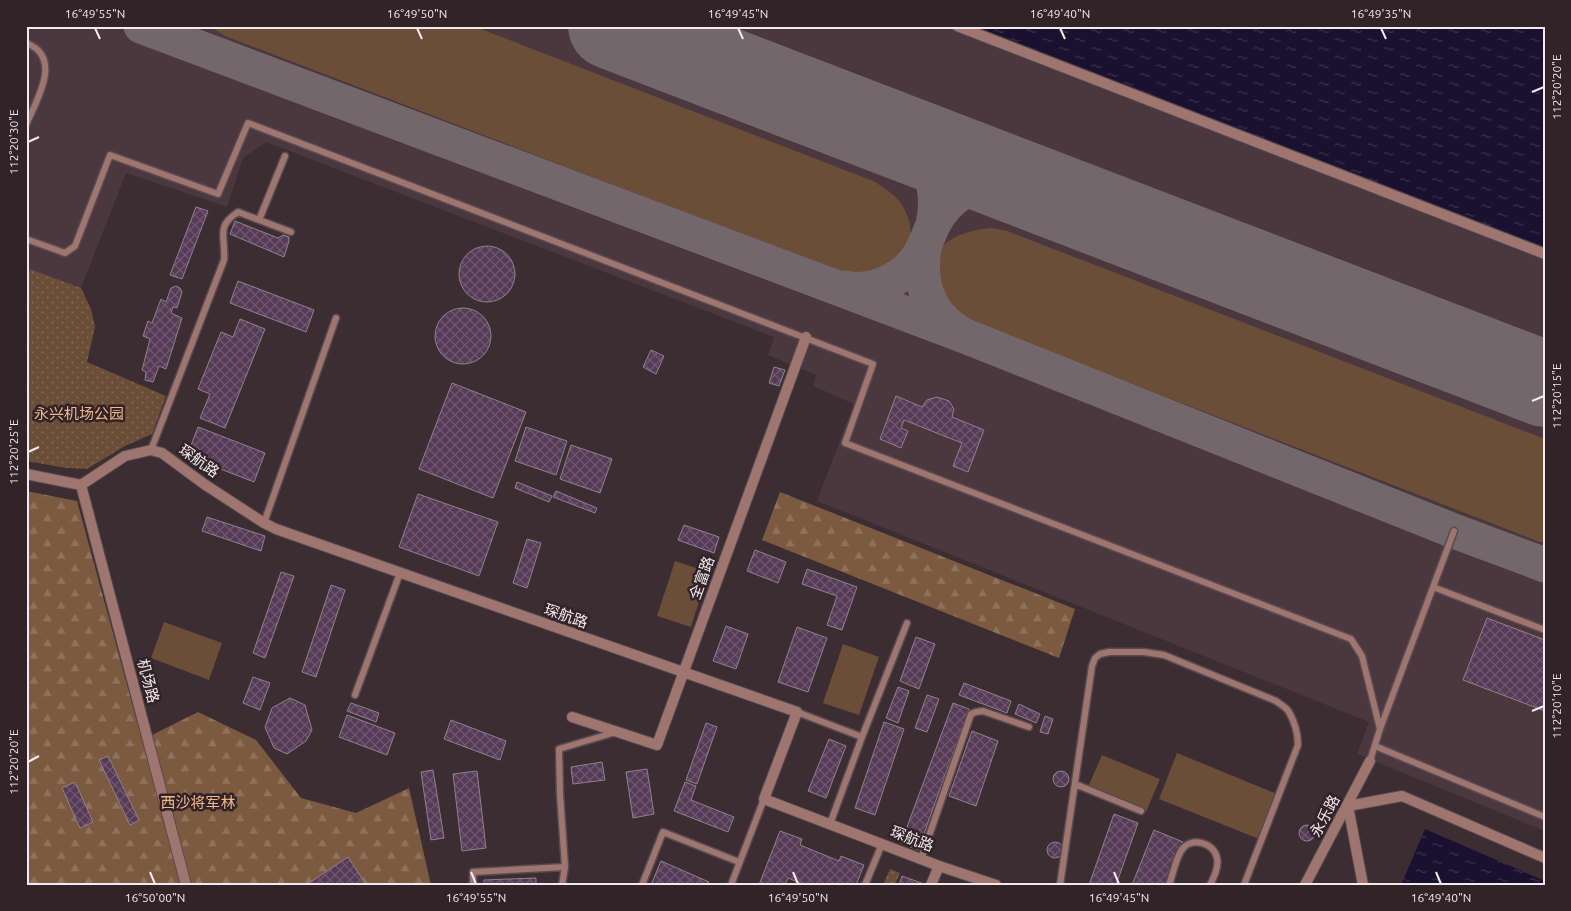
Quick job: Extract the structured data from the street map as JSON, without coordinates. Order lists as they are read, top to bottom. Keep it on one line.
{"streets":{"street":["琛航路","全富路","机场路","永乐路"]},"crossings":[["琛航路","全富路"]],"parks":["永兴机场公园","西沙将军林"],"coordinates":["16°49'55\"N","16°49'50\"N","16°49'45\"N","16°49'40\"N","16°49'35\"N","112°20'20\"E","112°20'30\"E","112°20'15\"E","112°20'25\"E","112°20'10\"E","16°50'00\"N"]}
